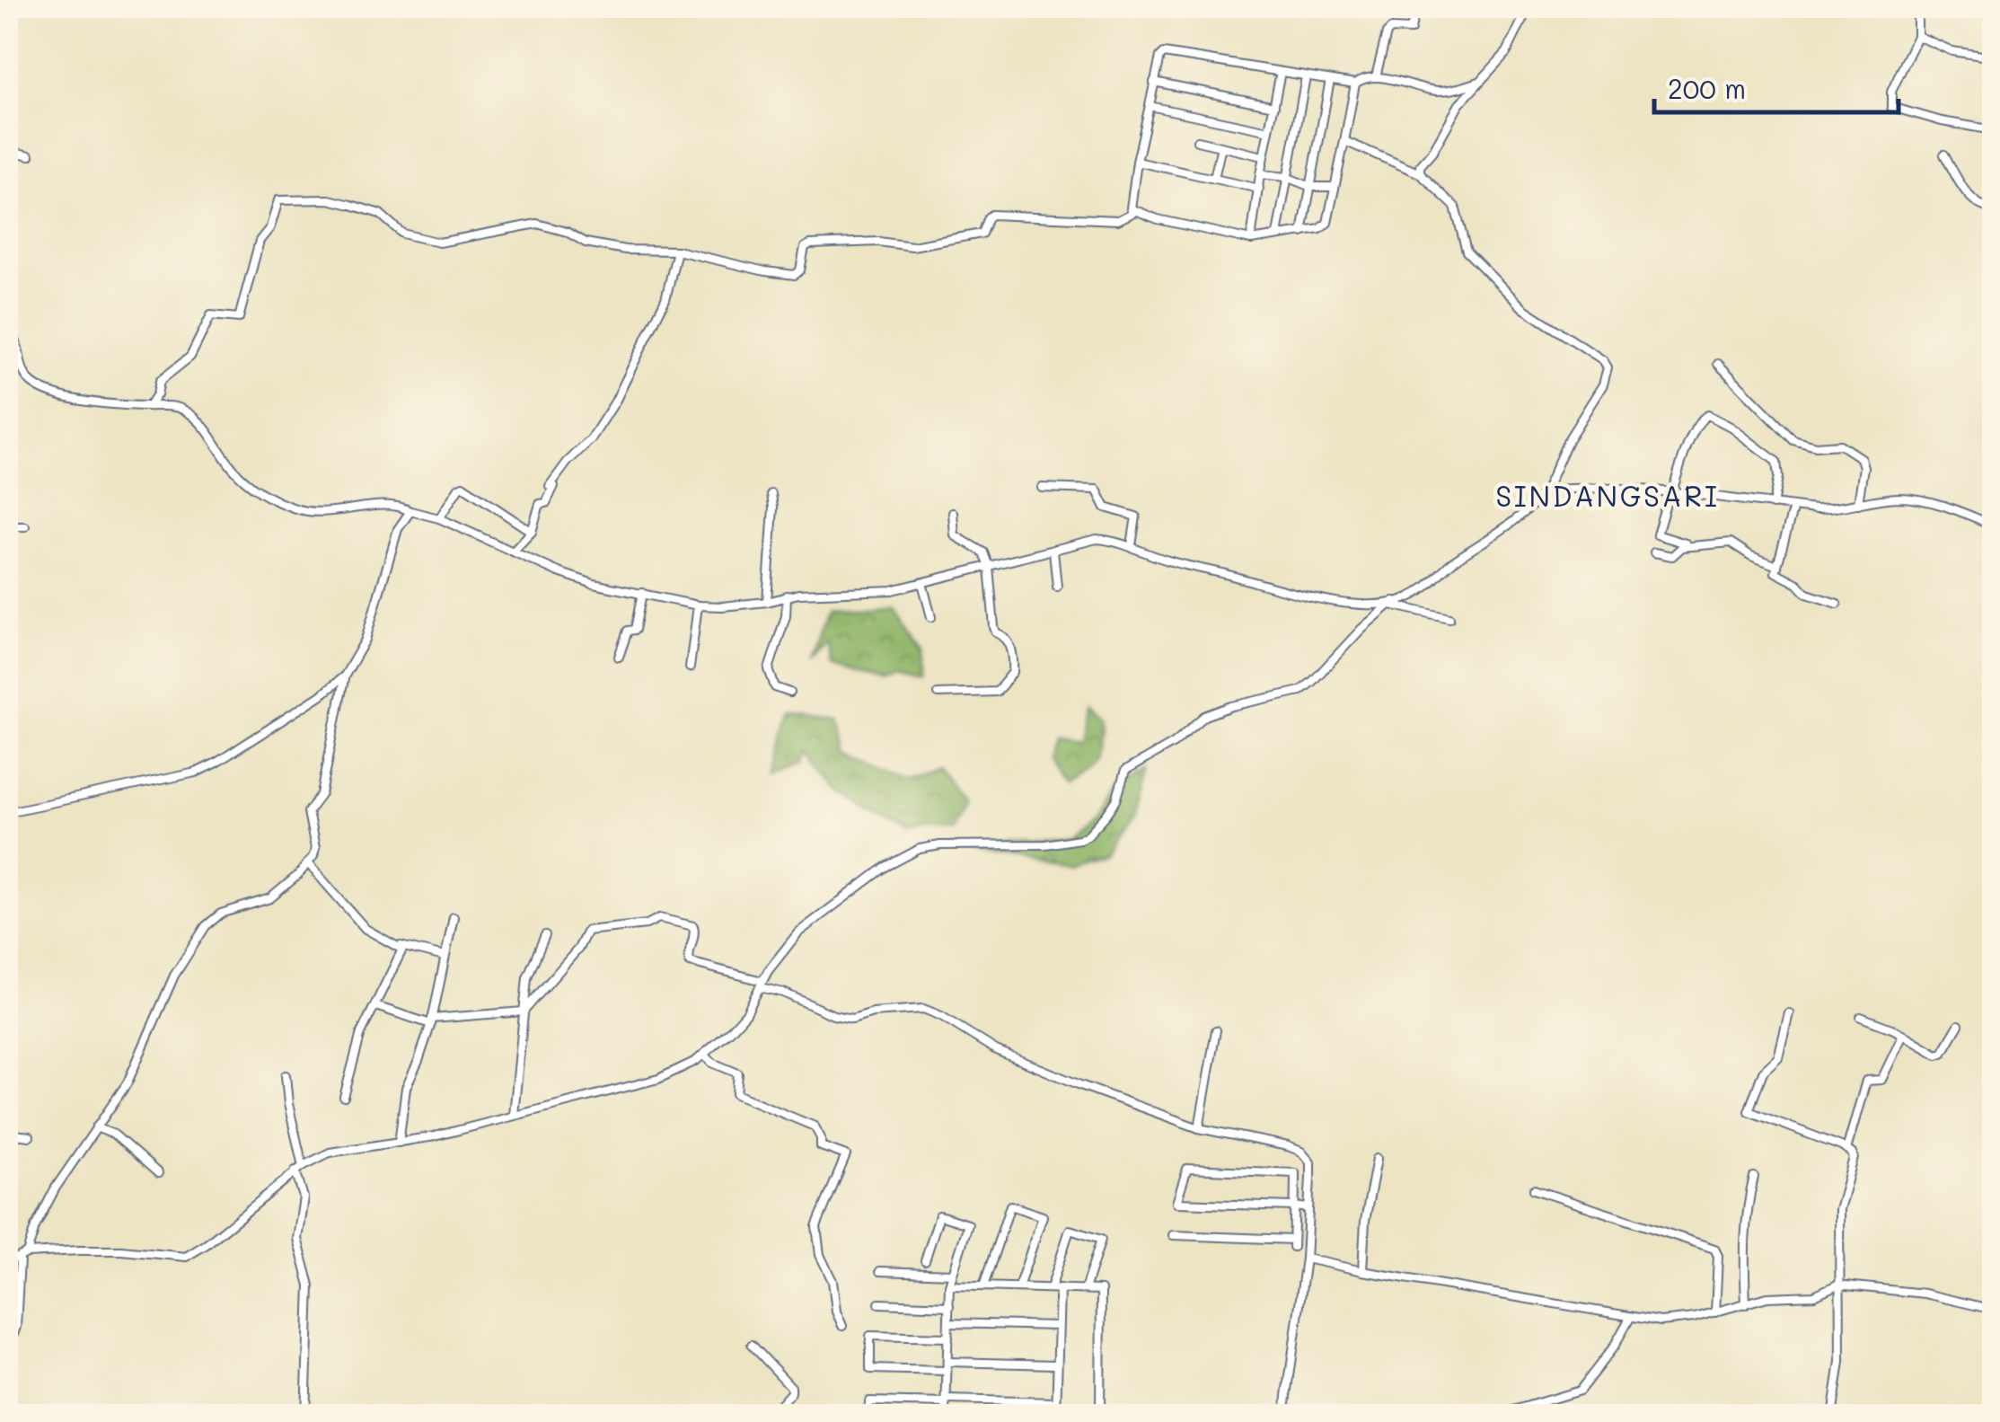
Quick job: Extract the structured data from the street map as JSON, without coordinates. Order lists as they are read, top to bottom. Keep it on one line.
{"districts":["SINDANGSARI"],"scale_bar":"200 m"}
